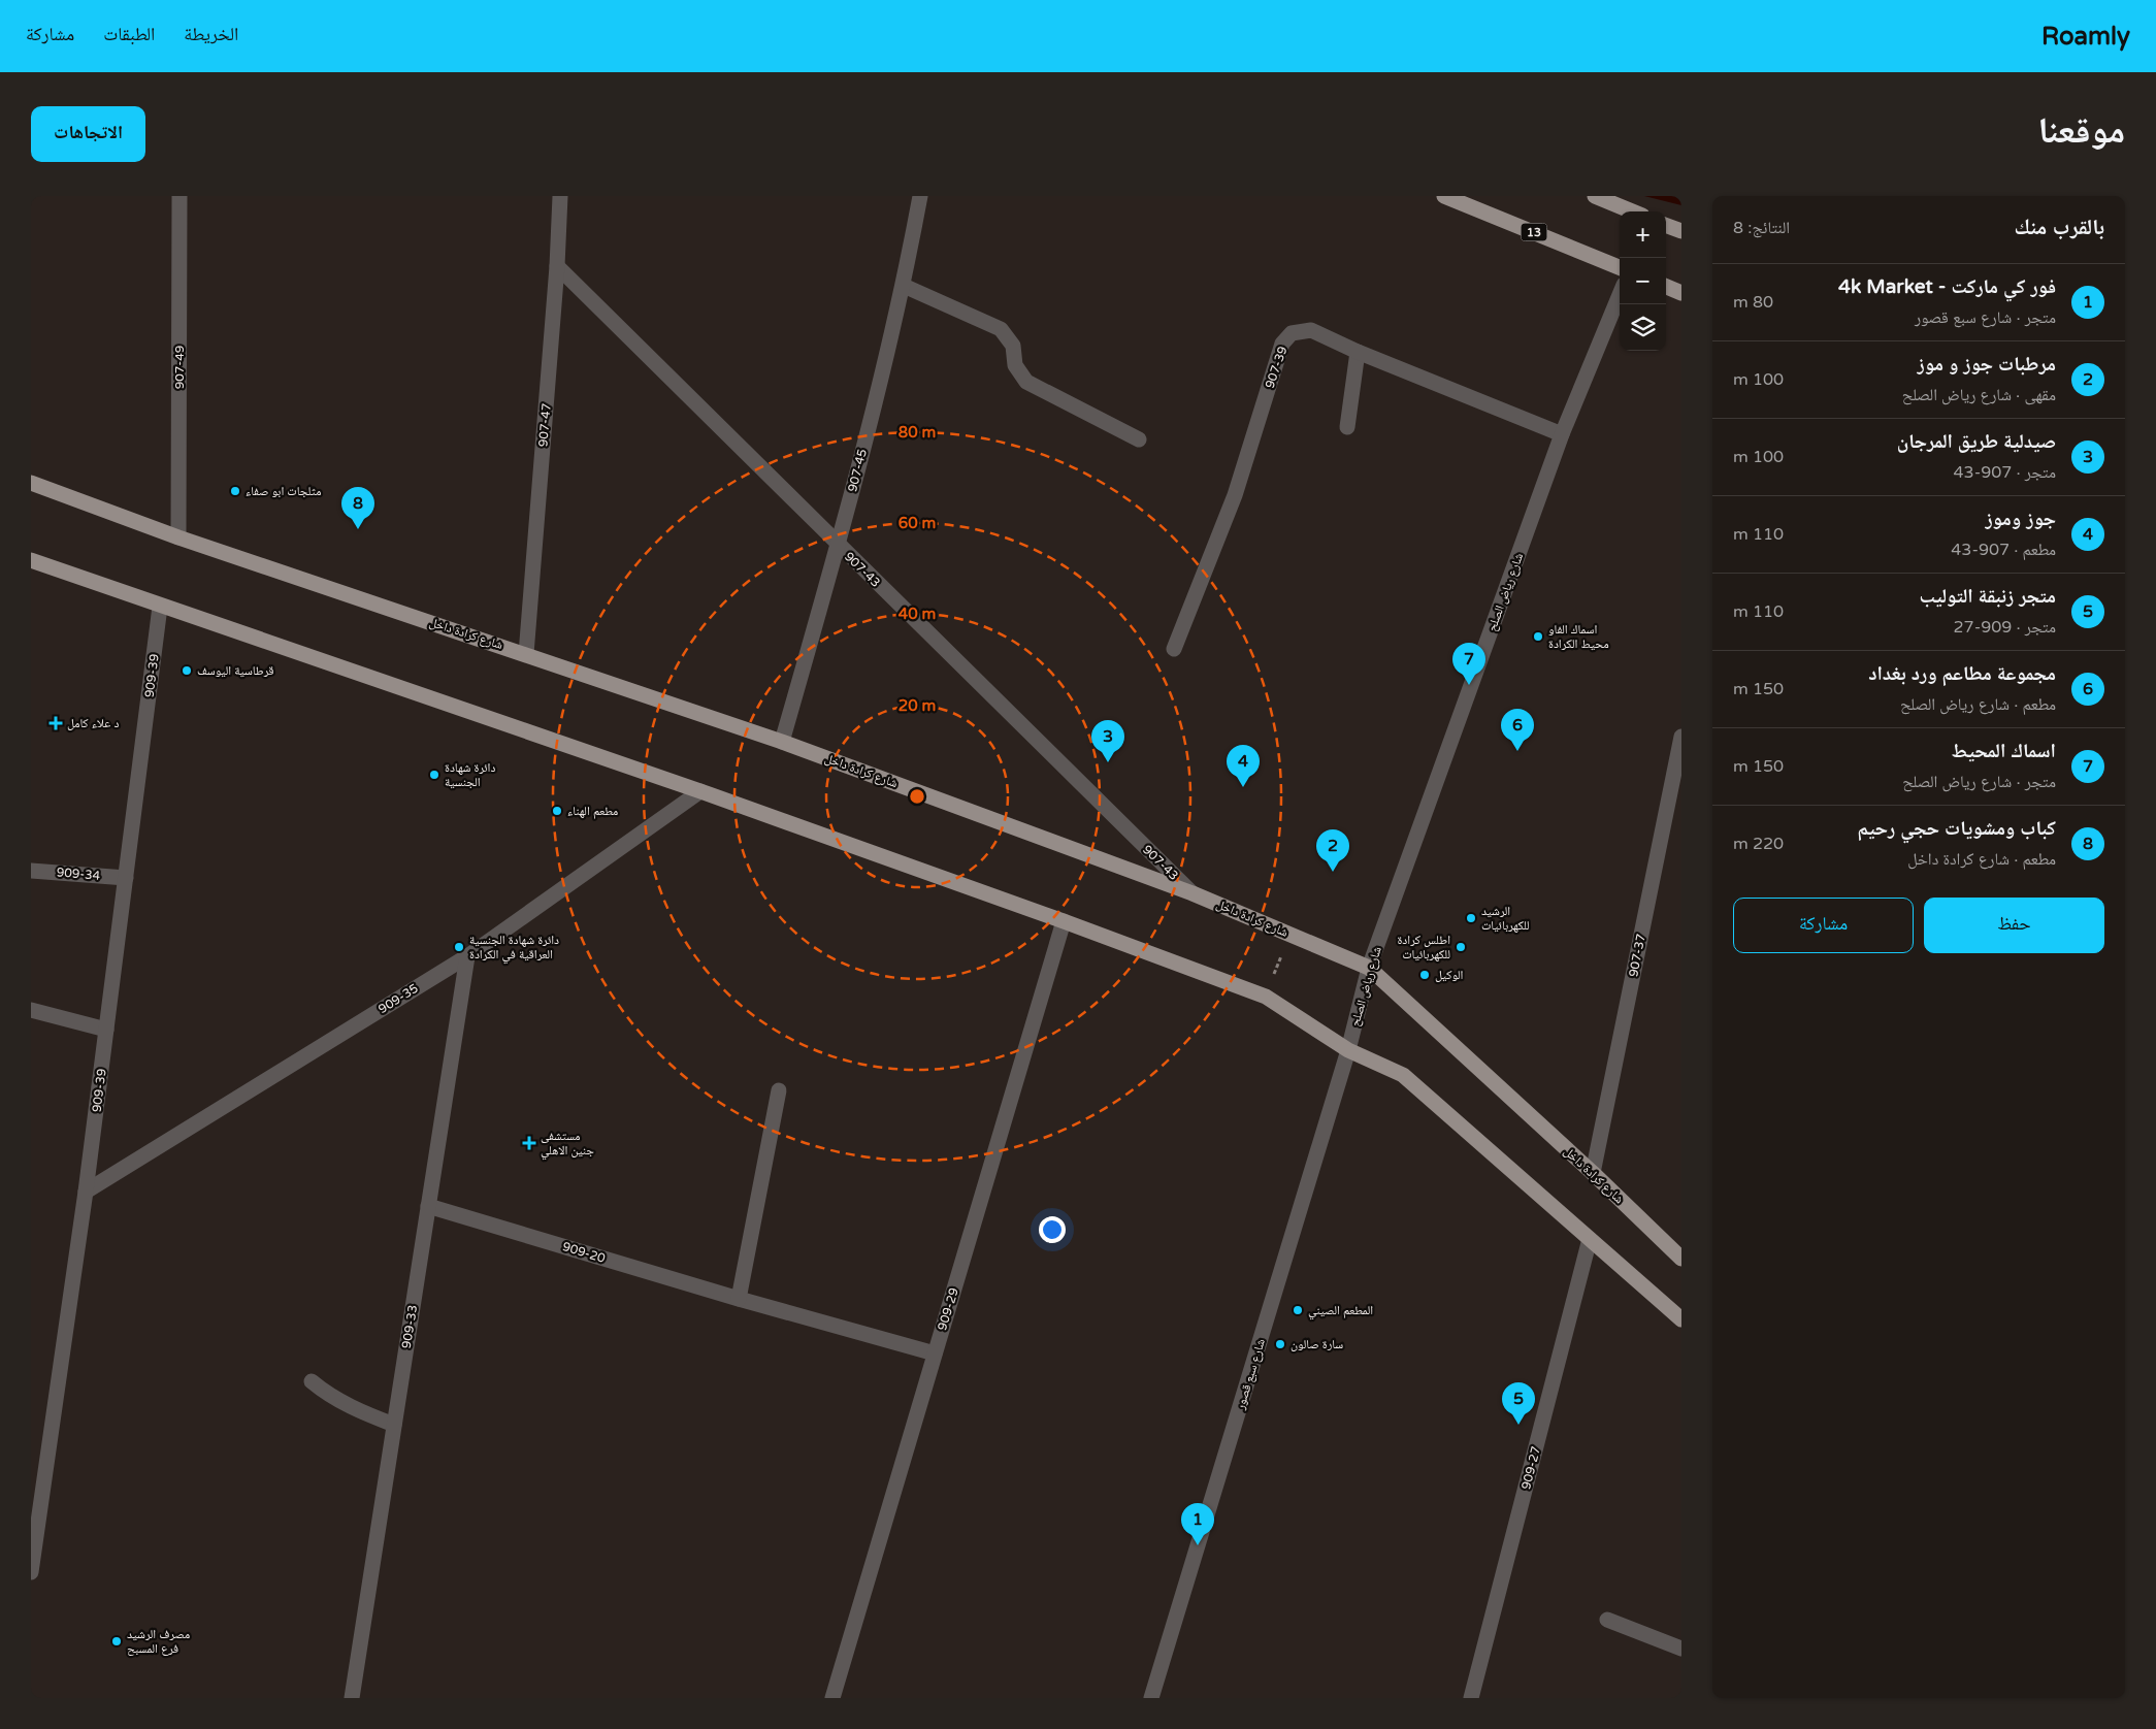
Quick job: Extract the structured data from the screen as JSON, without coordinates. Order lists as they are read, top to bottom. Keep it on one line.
{"streets":{"main road":["13","شارع كرادة داخل"],"street":["907-49","907-39","907-47","907-45","907-43","شارع رياض الصلح","909-39","909-34","907-37","909-35","909-20","909-29","909-33","شارع سبع قصور","909-27"]},"crossings":[["907-49","شارع كرادة داخل"],["907-39","شارع رياض الصلح"],["907-47","907-43"],["907-47","شارع كرادة داخل"],["907-45","907-43"],["907-45","شارع كرادة داخل"],["907-43","شارع كرادة داخل"],["شارع رياض الصلح","شارع كرادة داخل"],["شارع رياض الصلح","شارع سبع قصور"],["شارع كرادة داخل","907-37"],["909-39","909-34"],["909-39","909-35"],["909-35","909-33"],["909-20","909-29"],["909-20","909-33"]],"places":{"other":["مثلجات ابو صفاء","اسماك الفاو محيط الكرادة","قرطاسية اليوسف","دائرة شهادة الجنسية","مطعم الهناء","الرشيد للكهربائيات","دائرة شهادة الجنسية العراقية في الكرادة","اطلس كرادة للكهربائيات","الوكيل","المطعم الصيني","سارة صالون","مصرف الرشيد فرع المسبح"],"health":["د علاء كامل","مستشفى جنين الاهلي"]},"page":{"header":"Roamly","nav":["الخريطة","الطبقات","مشاركة"],"title":"موقعنا","buttons":["الاتجاهات",["حفظ","مشاركة"]],"heading":["بالقرب منك","النتائج: 8"],"map_buttons":["+","−"],"list":[{"mark":"1","name":"فور كي ماركت - 4k Market","note":"متجر · شارع سبع قصور","value":"80 m"},{"mark":"2","name":"مرطبات جوز و موز","note":"مقهى · شارع رياض الصلح","value":"100 m"},{"mark":"3","name":"صيدلية طريق المرجان","note":"متجر · 907-43","value":"100 m"},{"mark":"4","name":"جوز وموز","note":"مطعم · 907-43","value":"110 m"},{"mark":"5","name":"متجر زنبقة التوليب","note":"متجر · 909-27","value":"110 m"},{"mark":"6","name":"مجموعة مطاعم ورد بغداد","note":"مطعم · شارع رياض الصلح","value":"150 m"},{"mark":"7","name":"اسماك المحيط","note":"متجر · شارع رياض الصلح","value":"150 m"},{"mark":"8","name":"كباب ومشويات حجي رحيم","note":"مطعم · شارع كرادة داخل","value":"220 m"}],"pins":["8","7","6","3","4","2","5","1"]},"rings":["80 m","60 m","40 m","20 m"]}
